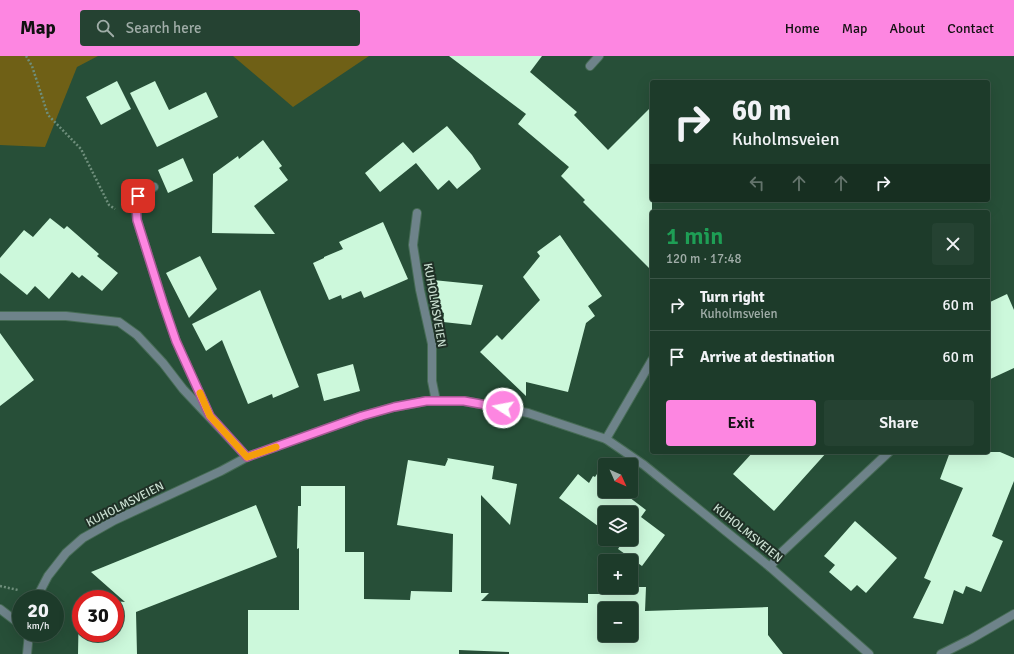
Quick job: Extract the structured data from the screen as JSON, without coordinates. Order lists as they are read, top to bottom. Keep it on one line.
{"streets":{"street":["KUHOLMSVEIEN"]},"north":"bottom right","page":{"header":"Map","search":"Search here","nav":["Home","Map","About","Contact"],"turn":["60 m","Kuholmsveien"],"heading":["1 min","120 m · 17:48"],"list":[{"name":"Turn right","note":"Kuholmsveien","value":"60 m"},{"name":"Arrive at destination","value":"60 m"}],"buttons":["Exit","Share"],"map_buttons":["+","−"],"speed":"20 km/h","limit":"30"}}
